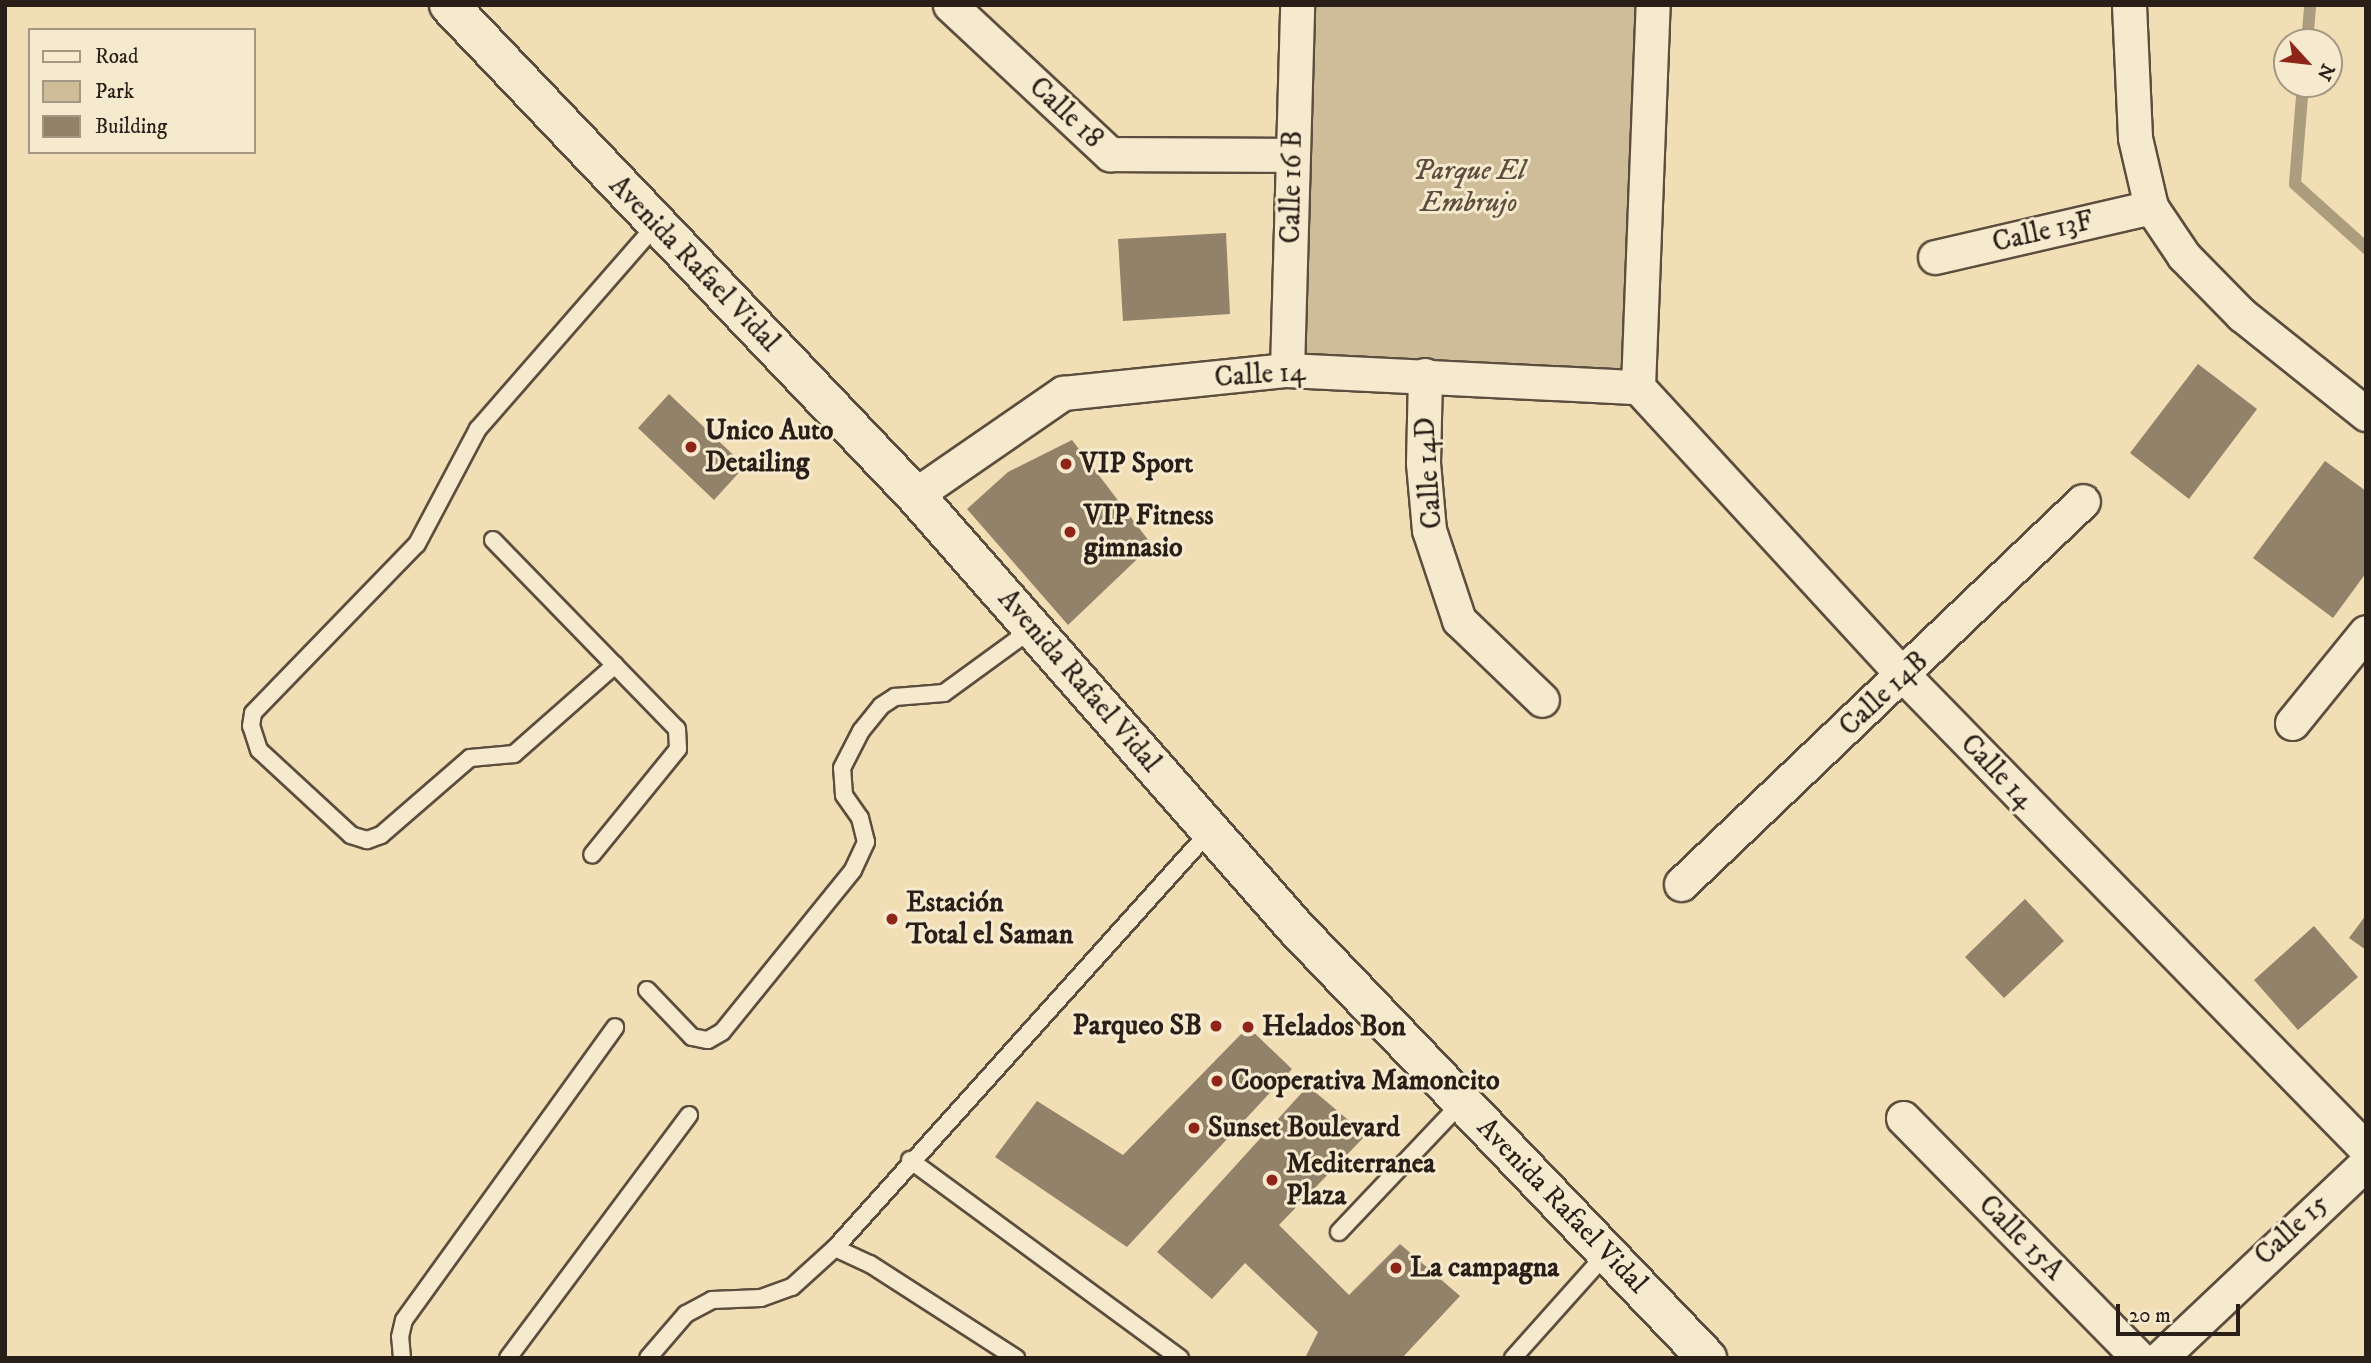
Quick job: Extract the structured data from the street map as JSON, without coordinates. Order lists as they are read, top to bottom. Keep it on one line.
{"streets":{"main road":["Avenida Rafael Vidal"],"street":["Calle 18","Calle 16 B","Calle 13F","Calle 14","Calle 14D","Calle 14B","Calle 15","Calle 15A"]},"crossings":[["Calle 18","Calle 16 B"],["Calle 16 B","Calle 14"],["Avenida Rafael Vidal","Calle 14"],["Calle 14","Calle 14D"],["Calle 14","Calle 14B"]],"parks":["Parque El Embrujo"],"places":["Unico Auto Detailing","VIP Sport","VIP Fitness gimnasio","Estación Total el Saman","Parqueo SB","Helados Bon","Cooperativa Mamoncito","Sunset Boulevard","Mediterranea Plaza","La campagna"],"legend":["Road","Park","Building"],"scale_bar":"20 m","north":"bottom right"}
